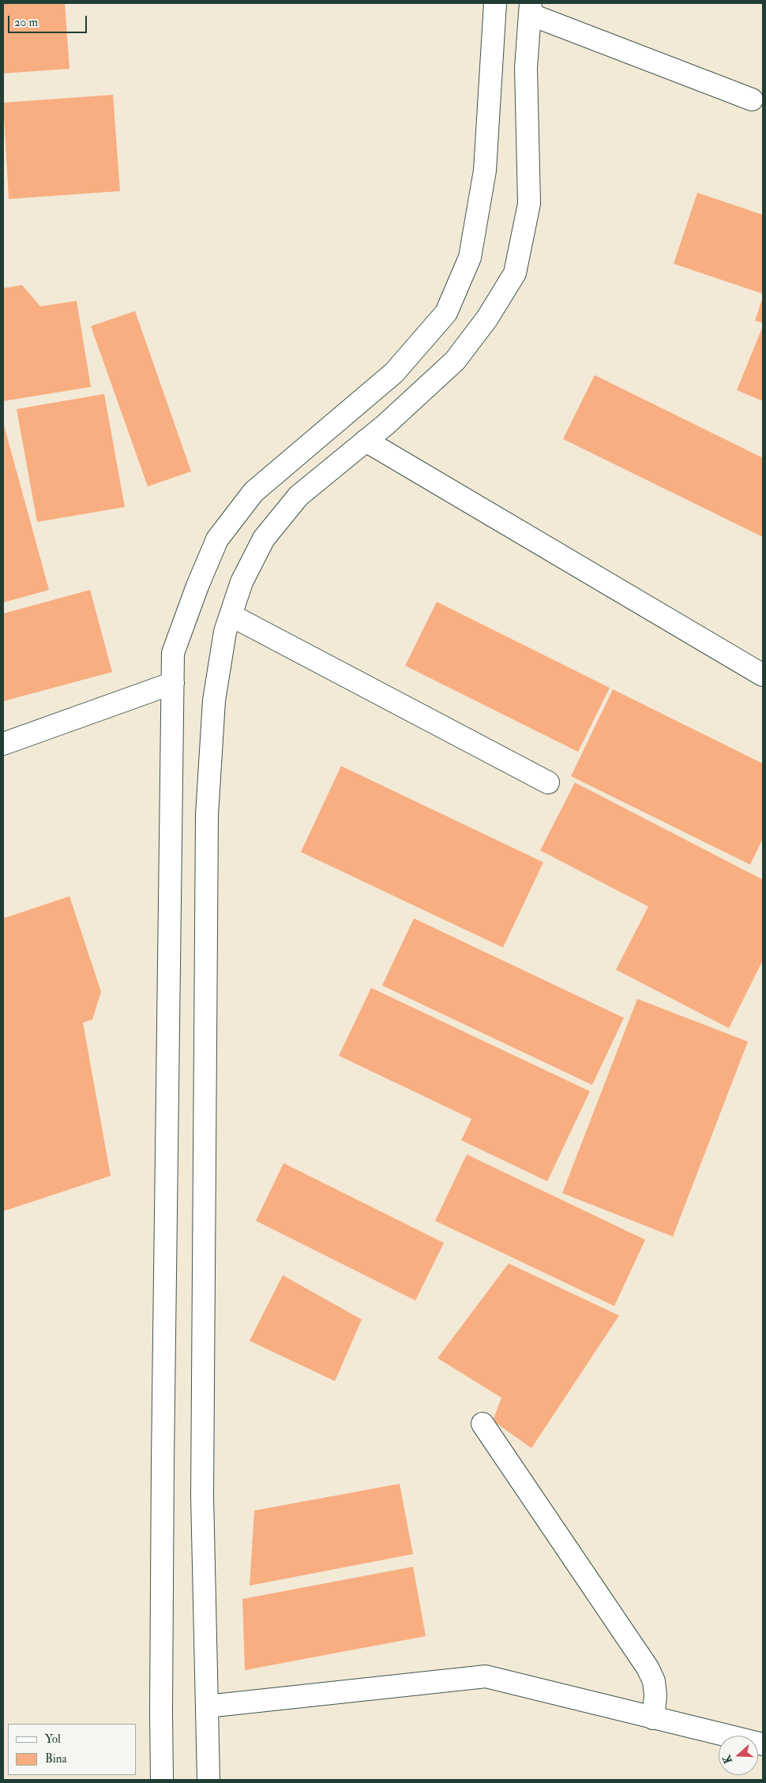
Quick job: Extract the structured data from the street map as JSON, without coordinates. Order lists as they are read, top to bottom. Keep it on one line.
{"legend":["Yol","Bina"],"scale_bar":"20 m","north":"left"}
